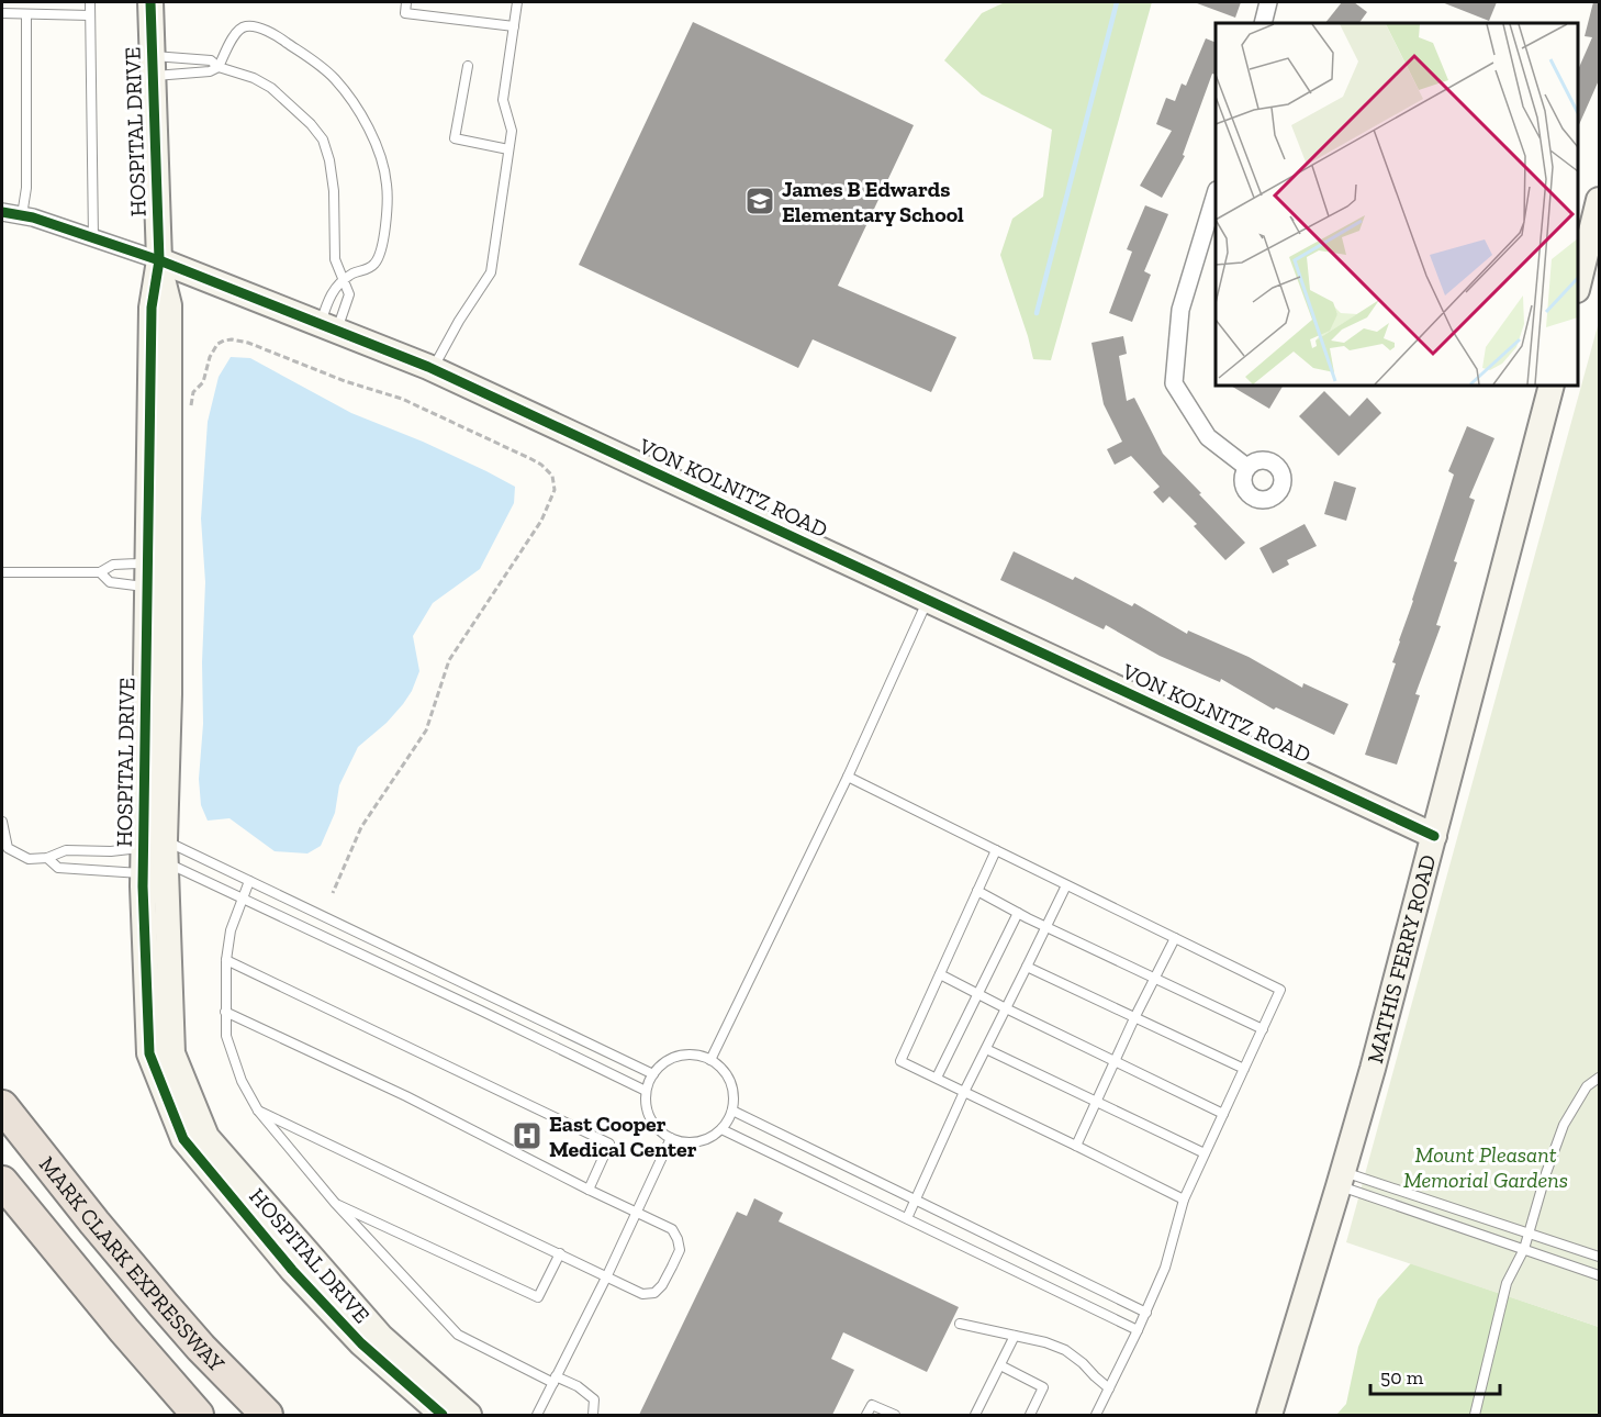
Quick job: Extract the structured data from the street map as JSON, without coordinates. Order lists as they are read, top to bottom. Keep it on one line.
{"streets":{"highway":["MARK CLARK EXPRESSWAY"],"street":["HOSPITAL DRIVE","VON KOLNITZ ROAD","MATHIS FERRY ROAD"]},"crossings":[["HOSPITAL DRIVE","VON KOLNITZ ROAD"],["VON KOLNITZ ROAD","MATHIS FERRY ROAD"]],"parks":["Mount Pleasant Memorial Gardens"],"places":{"school or university":["James B Edwards Elementary School"],"hospital":["East Cooper Medical Center"]},"scale_bar":"50 m"}
